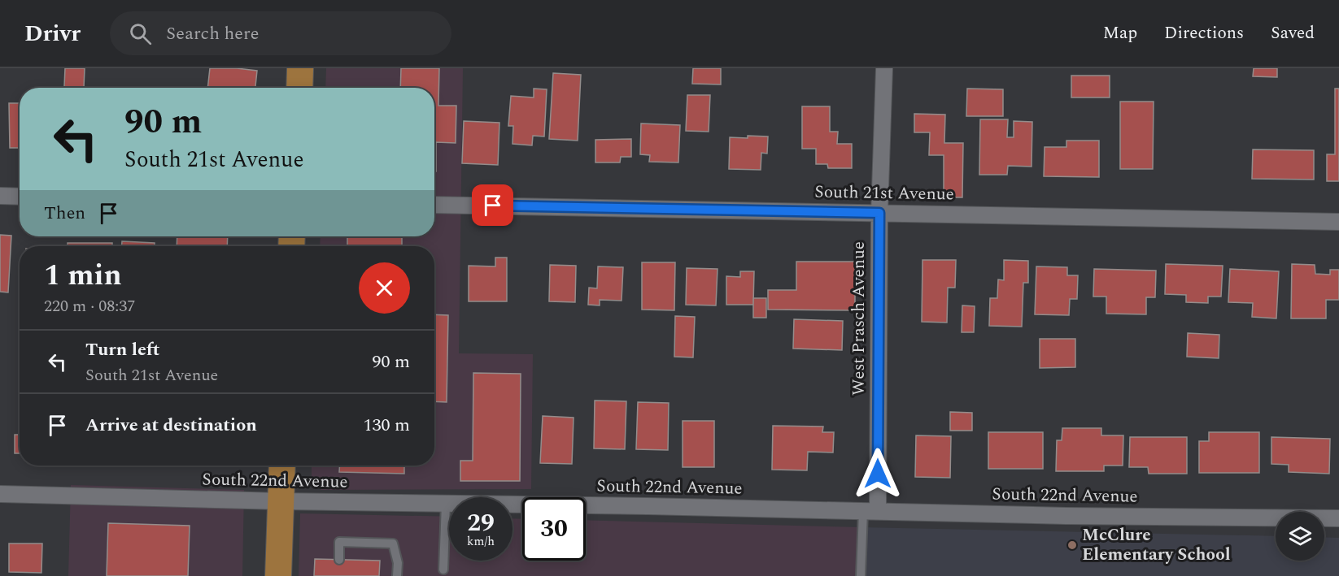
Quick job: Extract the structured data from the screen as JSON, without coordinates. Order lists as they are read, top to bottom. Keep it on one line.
{"streets":{"street":["South 21st Avenue","West Prasch Avenue","South 22nd Avenue"]},"crossings":[["South 21st Avenue","West Prasch Avenue"],["West Prasch Avenue","South 22nd Avenue"]],"places":["McClure Elementary School"],"page":{"header":"Drivr","search":"Search here","nav":["Map","Directions","Saved"],"turn":["90 m","South 21st Avenue"],"then":"Then","heading":["1 min","220 m · 08:37"],"list":[{"name":"Turn left","note":"South 21st Avenue","value":"90 m"},{"name":"Arrive at destination","value":"130 m"}],"speed":"29 km/h","limit":"30"}}
